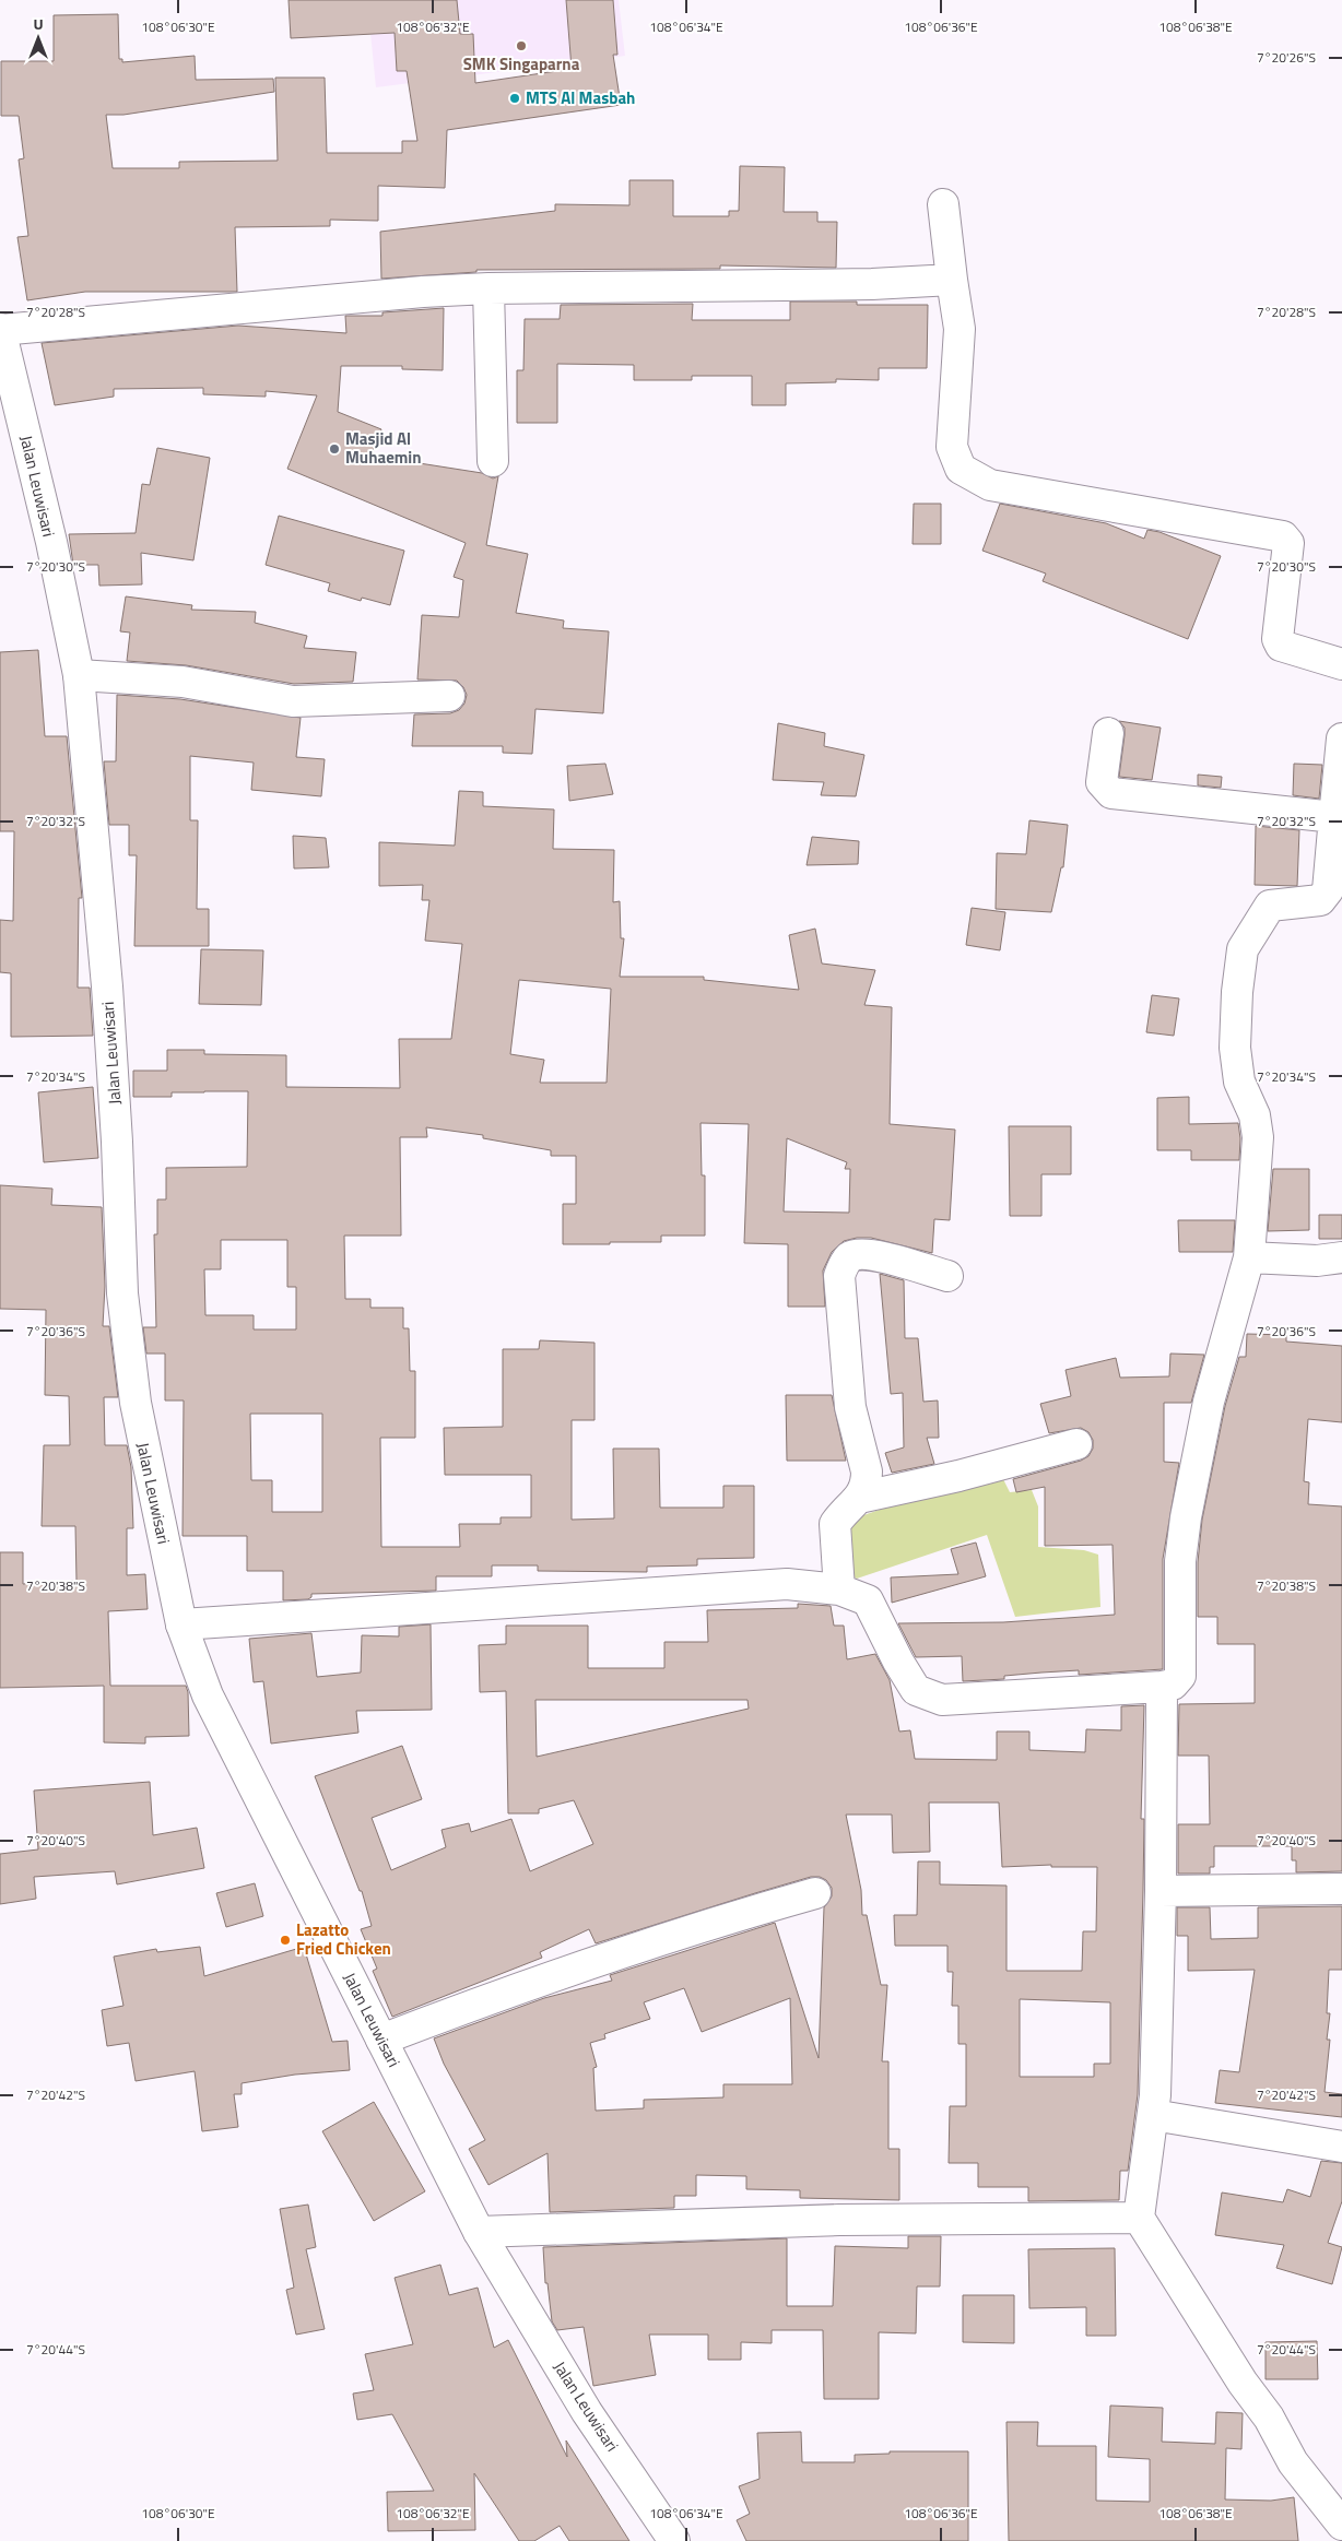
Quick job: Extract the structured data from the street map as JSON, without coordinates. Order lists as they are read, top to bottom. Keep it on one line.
{"streets":{"street":["Jalan Leuwisari"]},"places":["SMK Singaparna","MTS Al Masbah","Masjid Al Muhaemin","Lazatto Fried Chicken"],"north":"top","coordinates":["108°06'30\"E","108°06'32\"E","108°06'34\"E","108°06'36\"E","108°06'38\"E","7°20'26\"S","7°20'28\"S","7°20'30\"S","7°20'32\"S","7°20'34\"S","7°20'36\"S","7°20'38\"S","7°20'40\"S","7°20'42\"S","7°20'44\"S"]}
